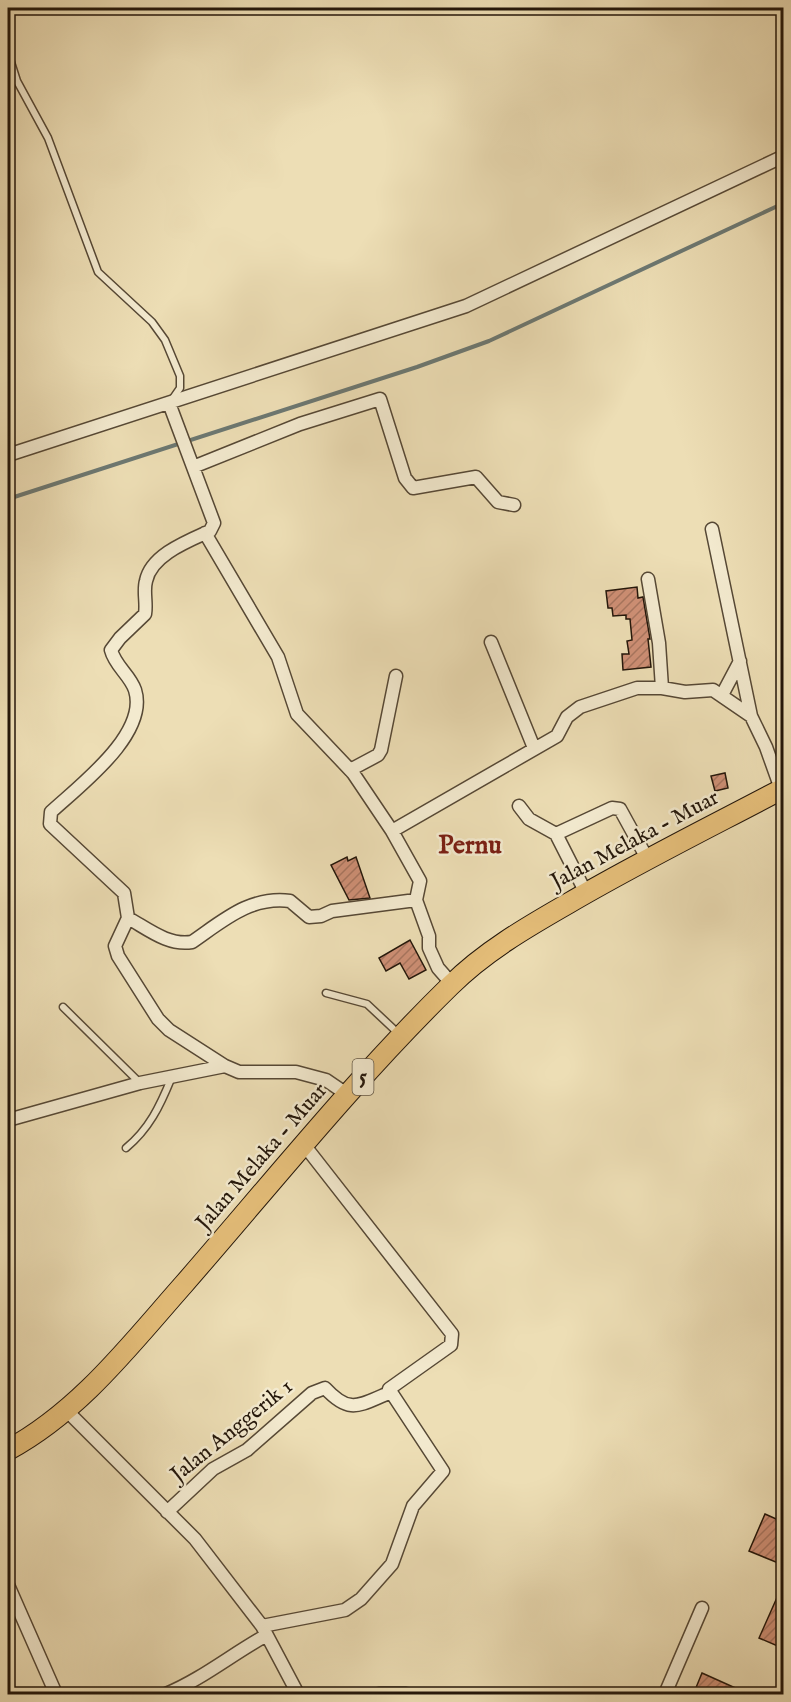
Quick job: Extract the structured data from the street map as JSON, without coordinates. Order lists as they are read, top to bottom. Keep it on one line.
{"streets":{"main road":["Jalan Melaka - Muar","5"],"street":["Jalan Anggerik 1"]},"districts":["Pernu"]}
